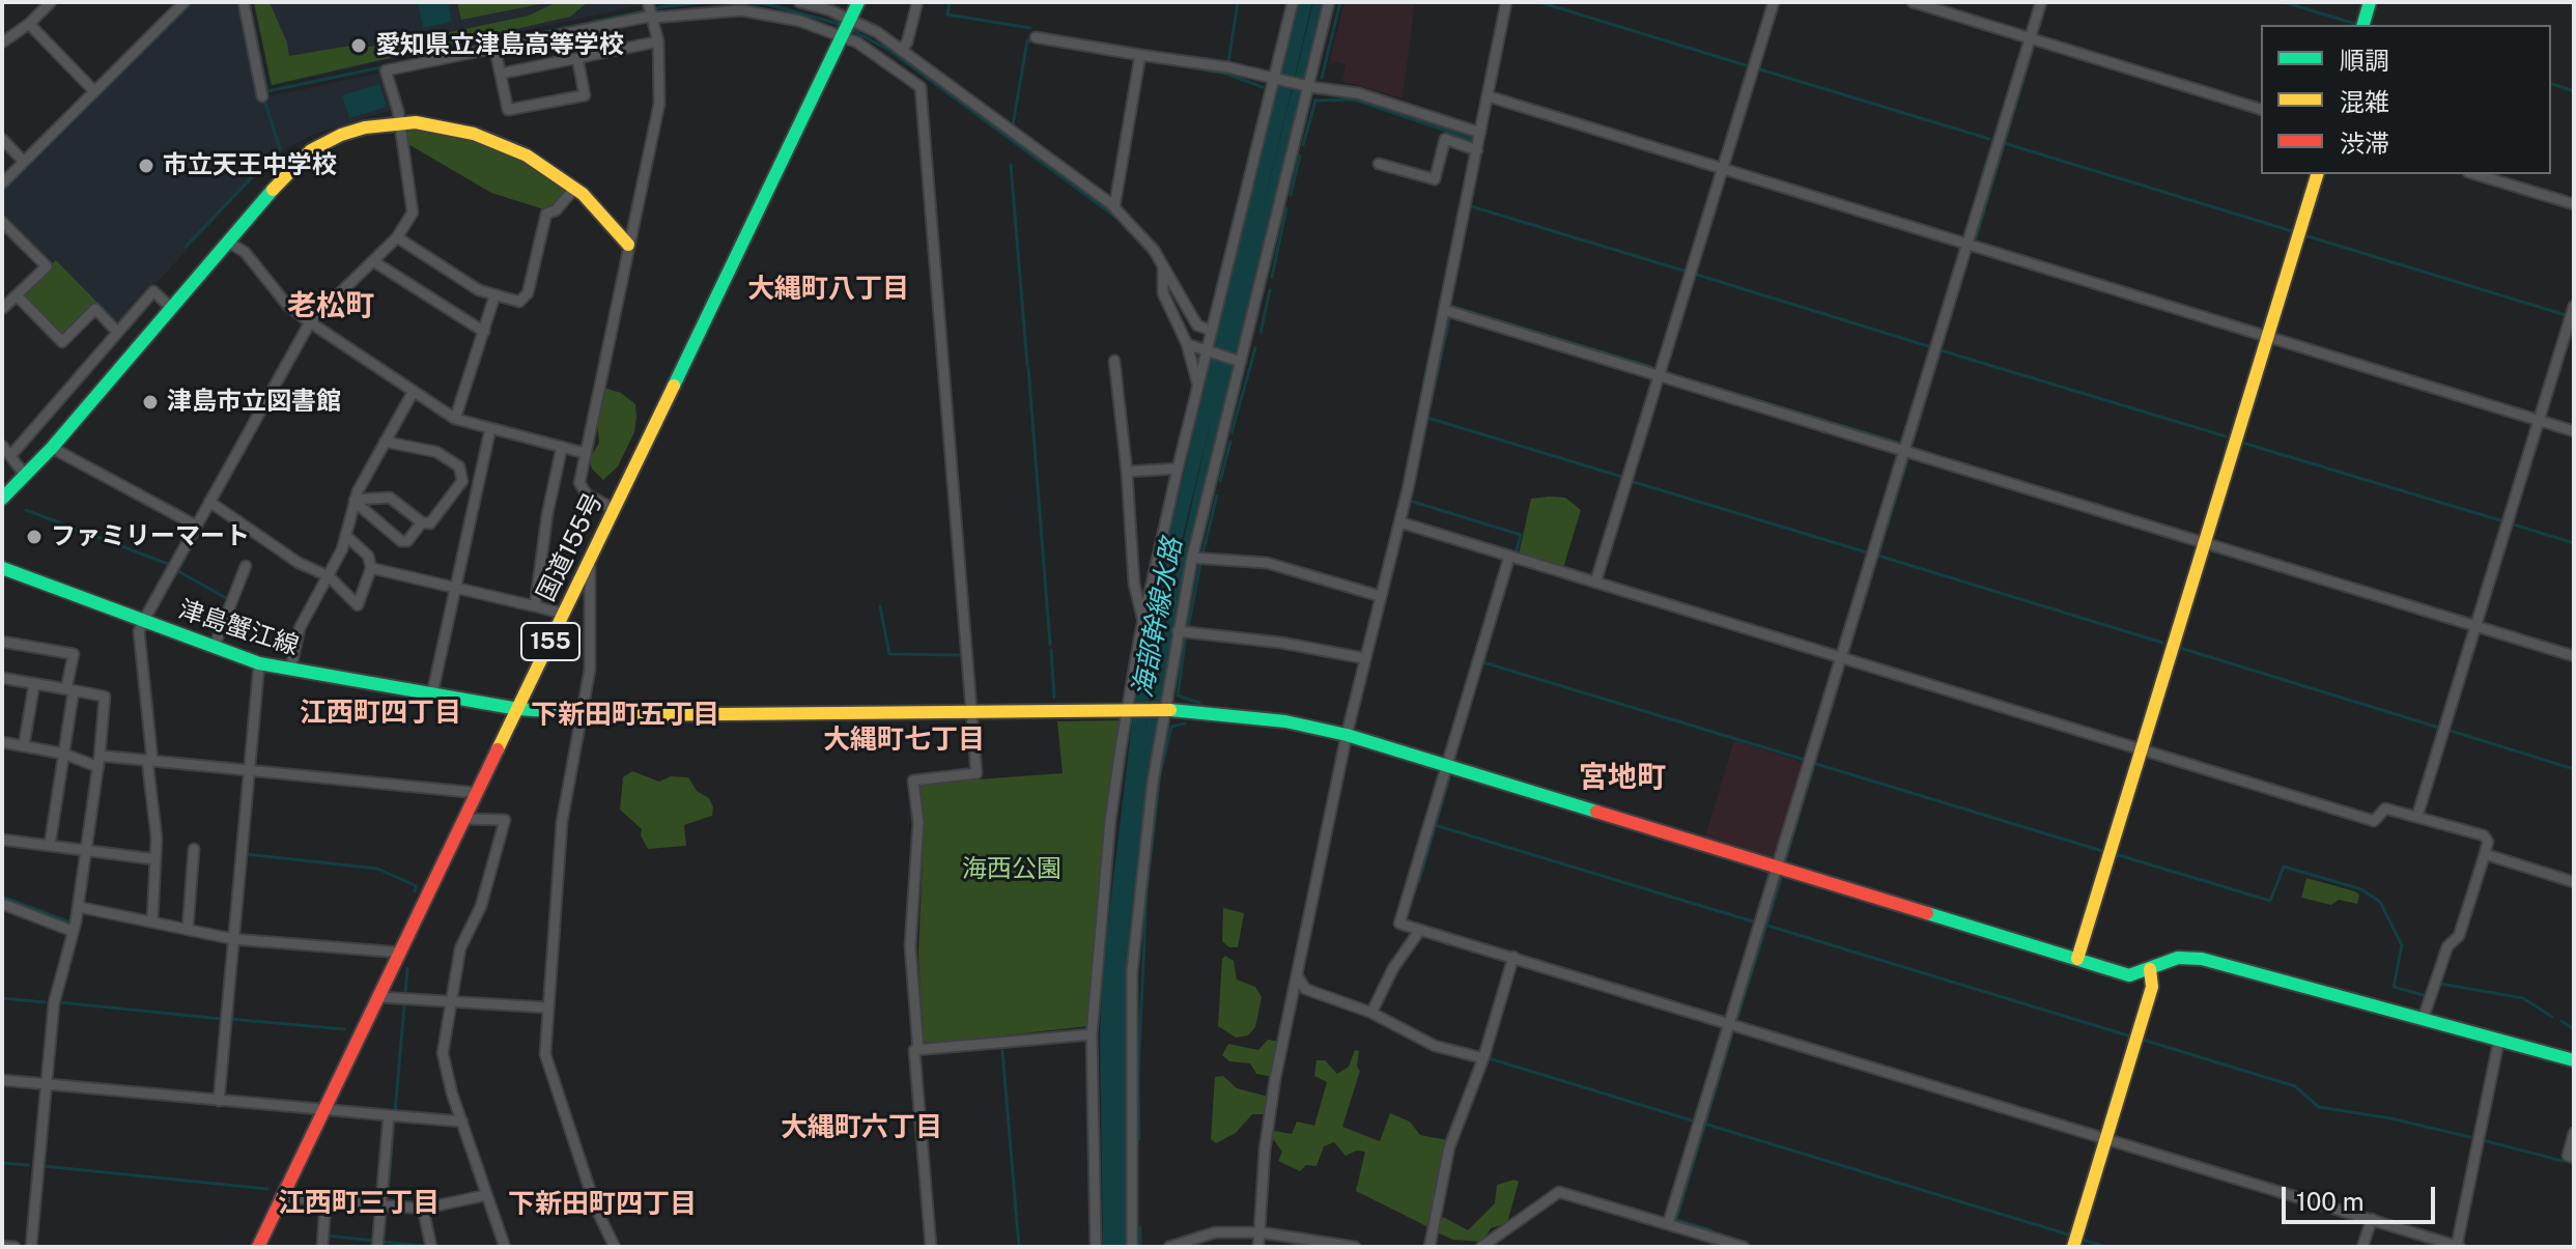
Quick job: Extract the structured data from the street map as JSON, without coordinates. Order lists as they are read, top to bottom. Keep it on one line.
{"streets":{"main road":["国道155号","津島蟹江線","155"]},"crossings":[["国道155号","津島蟹江線"]],"districts":["大縄町八丁目","老松町","江西町四丁目","下新田町五丁目","大縄町七丁目","宮地町","大縄町六丁目","江西町三丁目","下新田町四丁目"],"water":["海部幹線水路"],"parks":["海西公園"],"places":["愛知県立津島高等学校","市立天王中学校","津島市立図書館","ファミリーマート"],"legend":["順調","混雑","渋滞"],"scale_bar":"100 m"}
